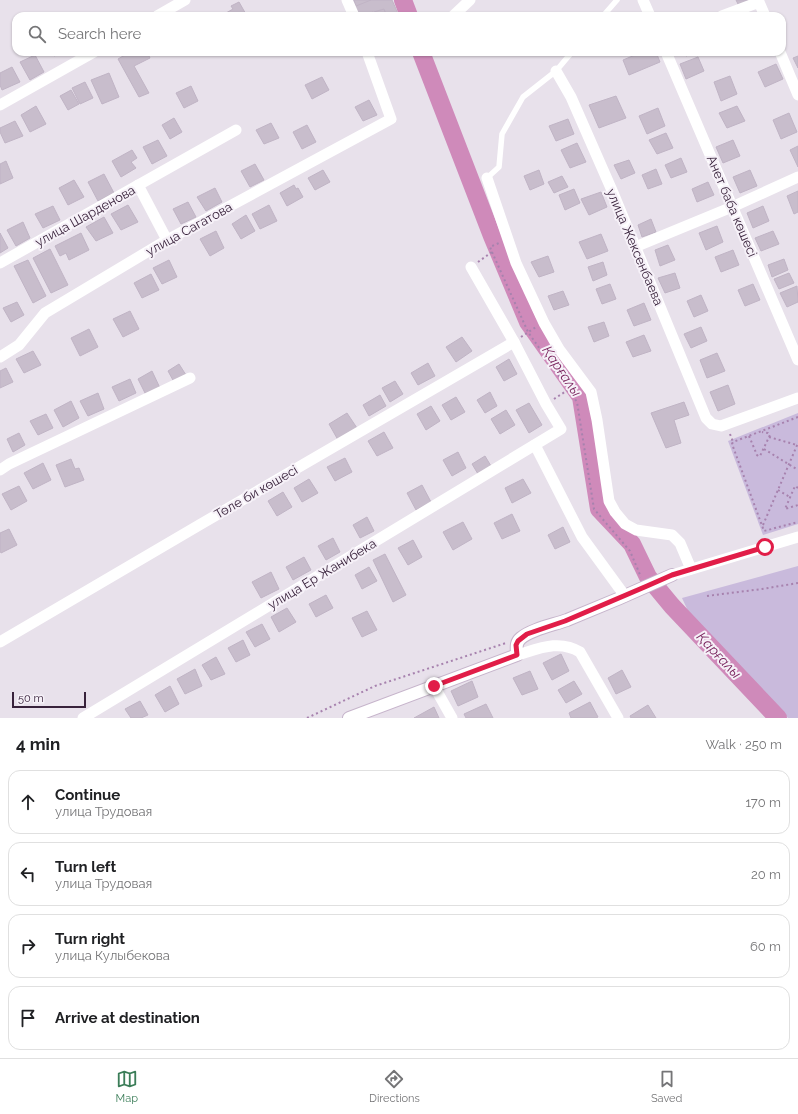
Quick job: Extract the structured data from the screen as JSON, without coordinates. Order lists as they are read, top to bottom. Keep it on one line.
{"streets":{"street":["Анет баба көшесі","улица Шарденова","улица Сагатова","улица Жексенбаева","Төле би көшесі","улица Ер Жанибека"]},"crossings":[["улица Шарденова","улица Сагатова"]],"water":["Қарғалы"],"scale_bar":"50 m","page":{"search":"Search here","scale":"50 m","heading":["4 min","Walk · 250 m"],"list":[["Continue","улица Трудовая","170 m"],["Turn left","улица Трудовая","20 m"],["Turn right","улица Кулыбекова","60 m"],"Arrive at destination"],"nav":["Map","Directions","Saved"]}}
